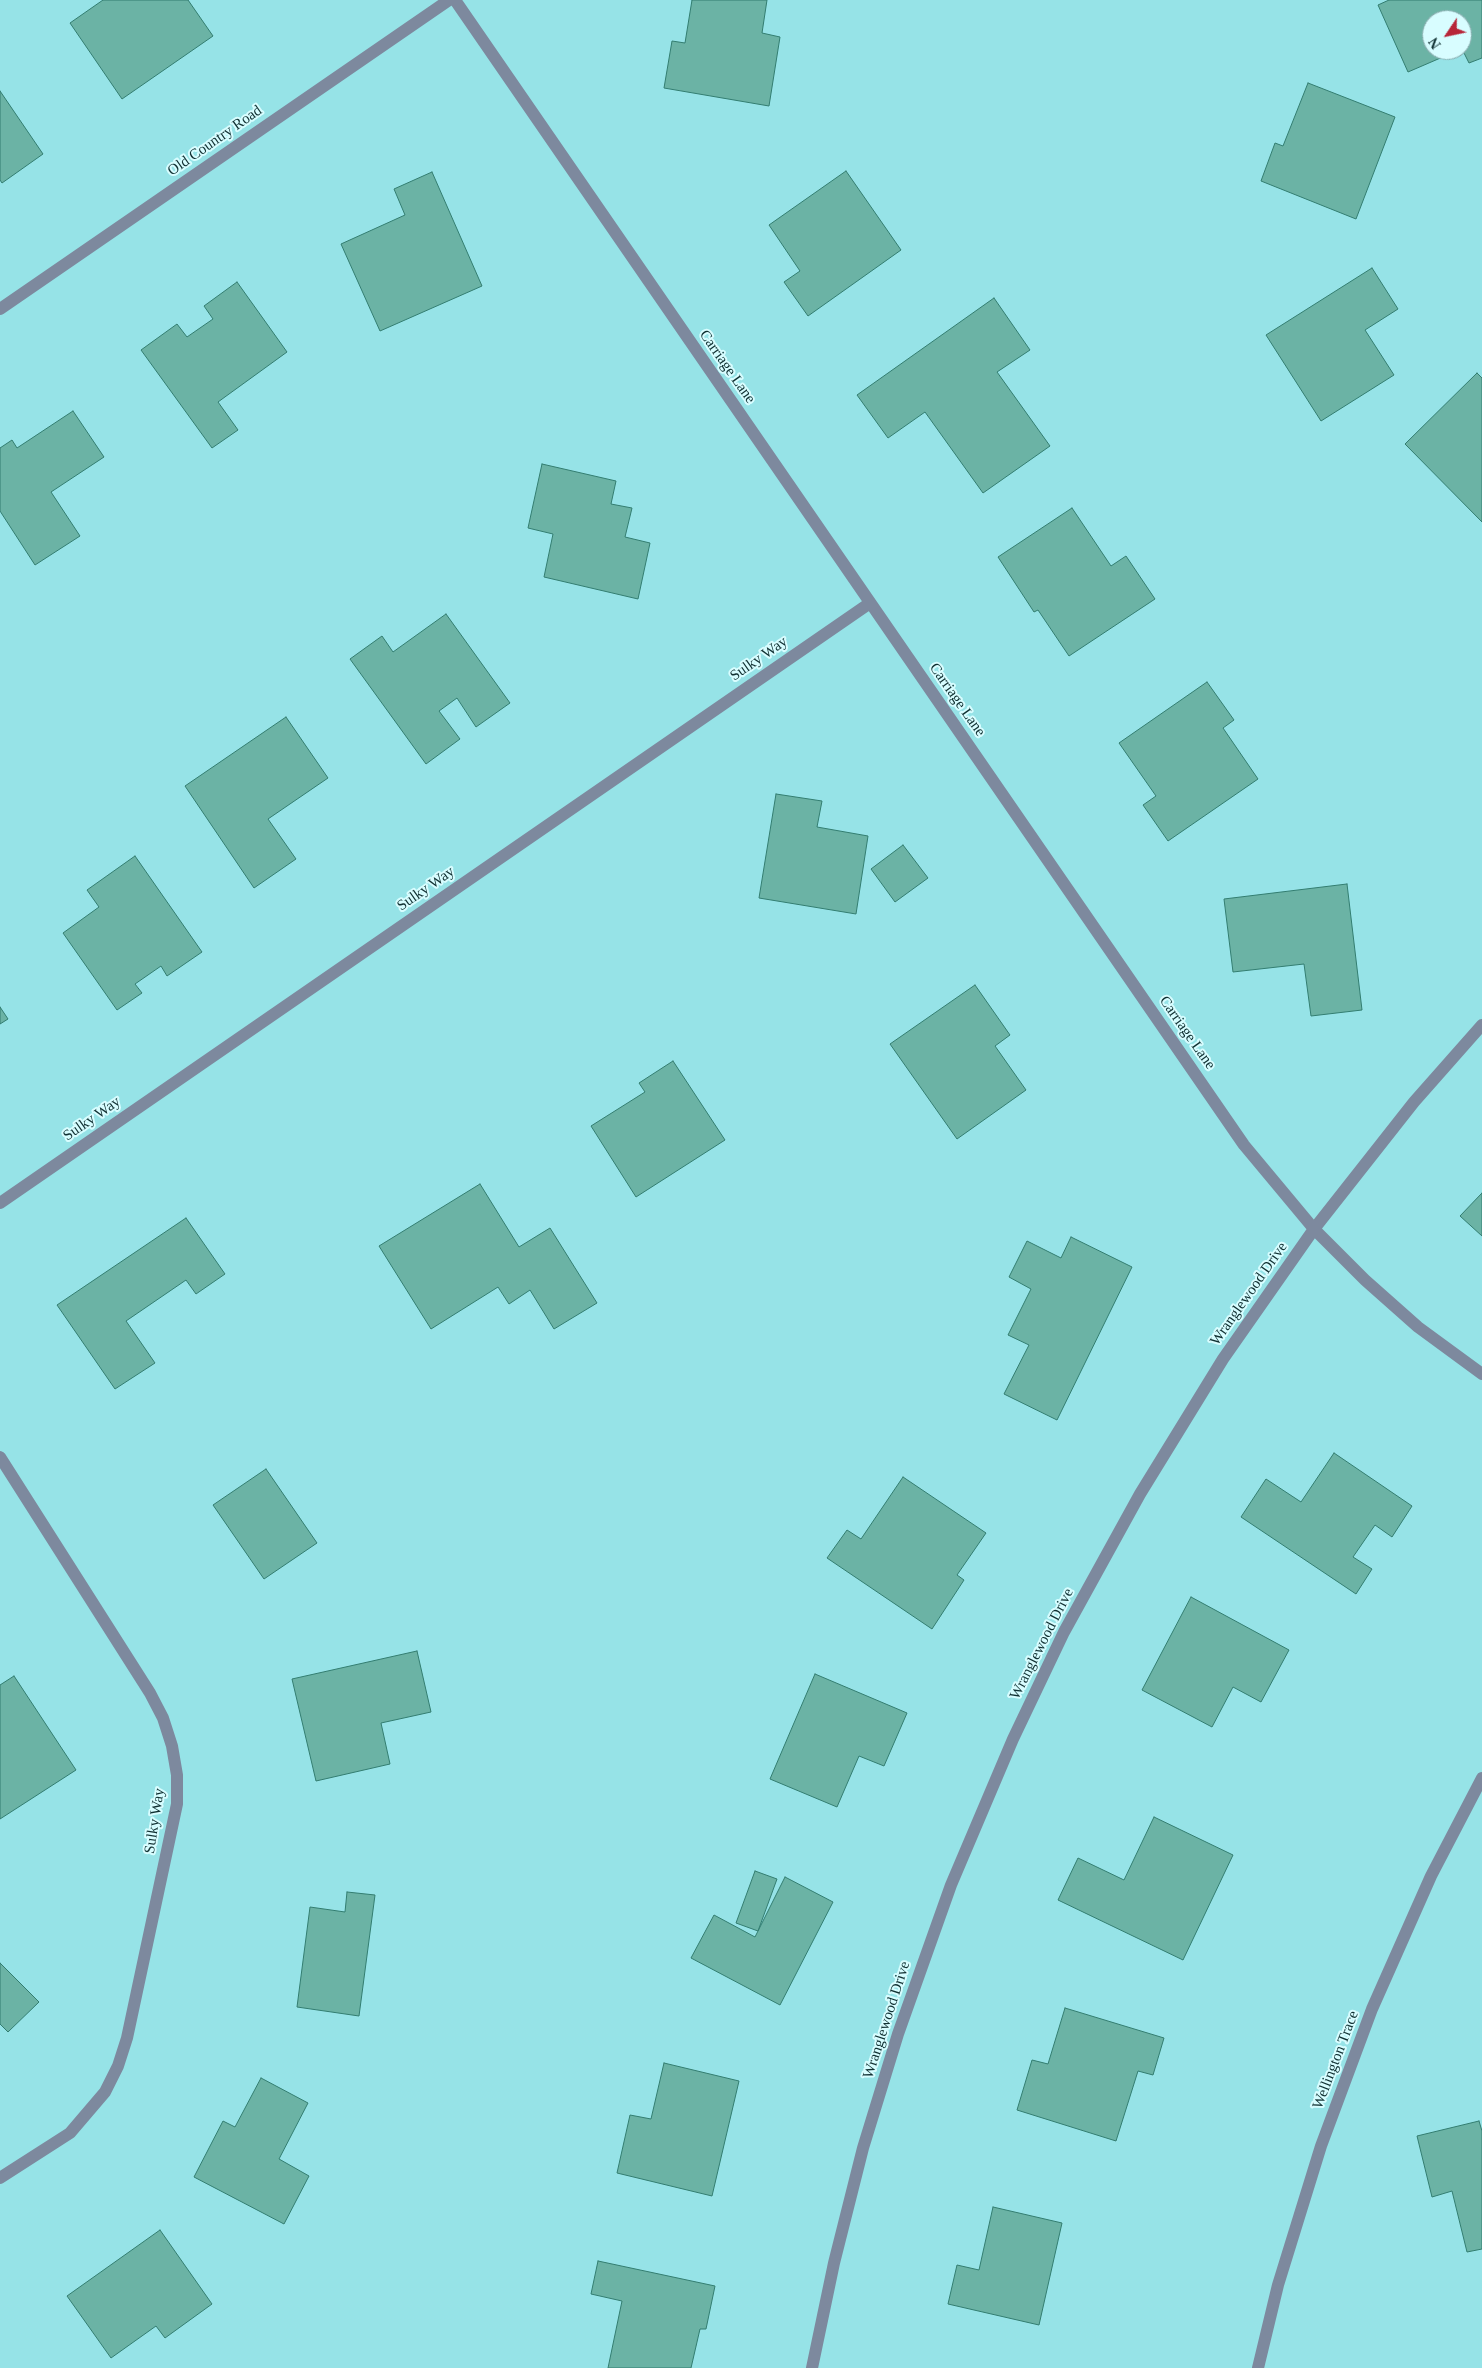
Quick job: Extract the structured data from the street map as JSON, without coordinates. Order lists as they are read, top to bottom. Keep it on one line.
{"streets":{"street":["Old Country Road","Carriage Lane","Sulky Way","Wranglewood Drive","Wellington Trace"]},"crossings":[["Carriage Lane","Sulky Way"],["Carriage Lane","Wranglewood Drive"]],"north":"bottom left"}
